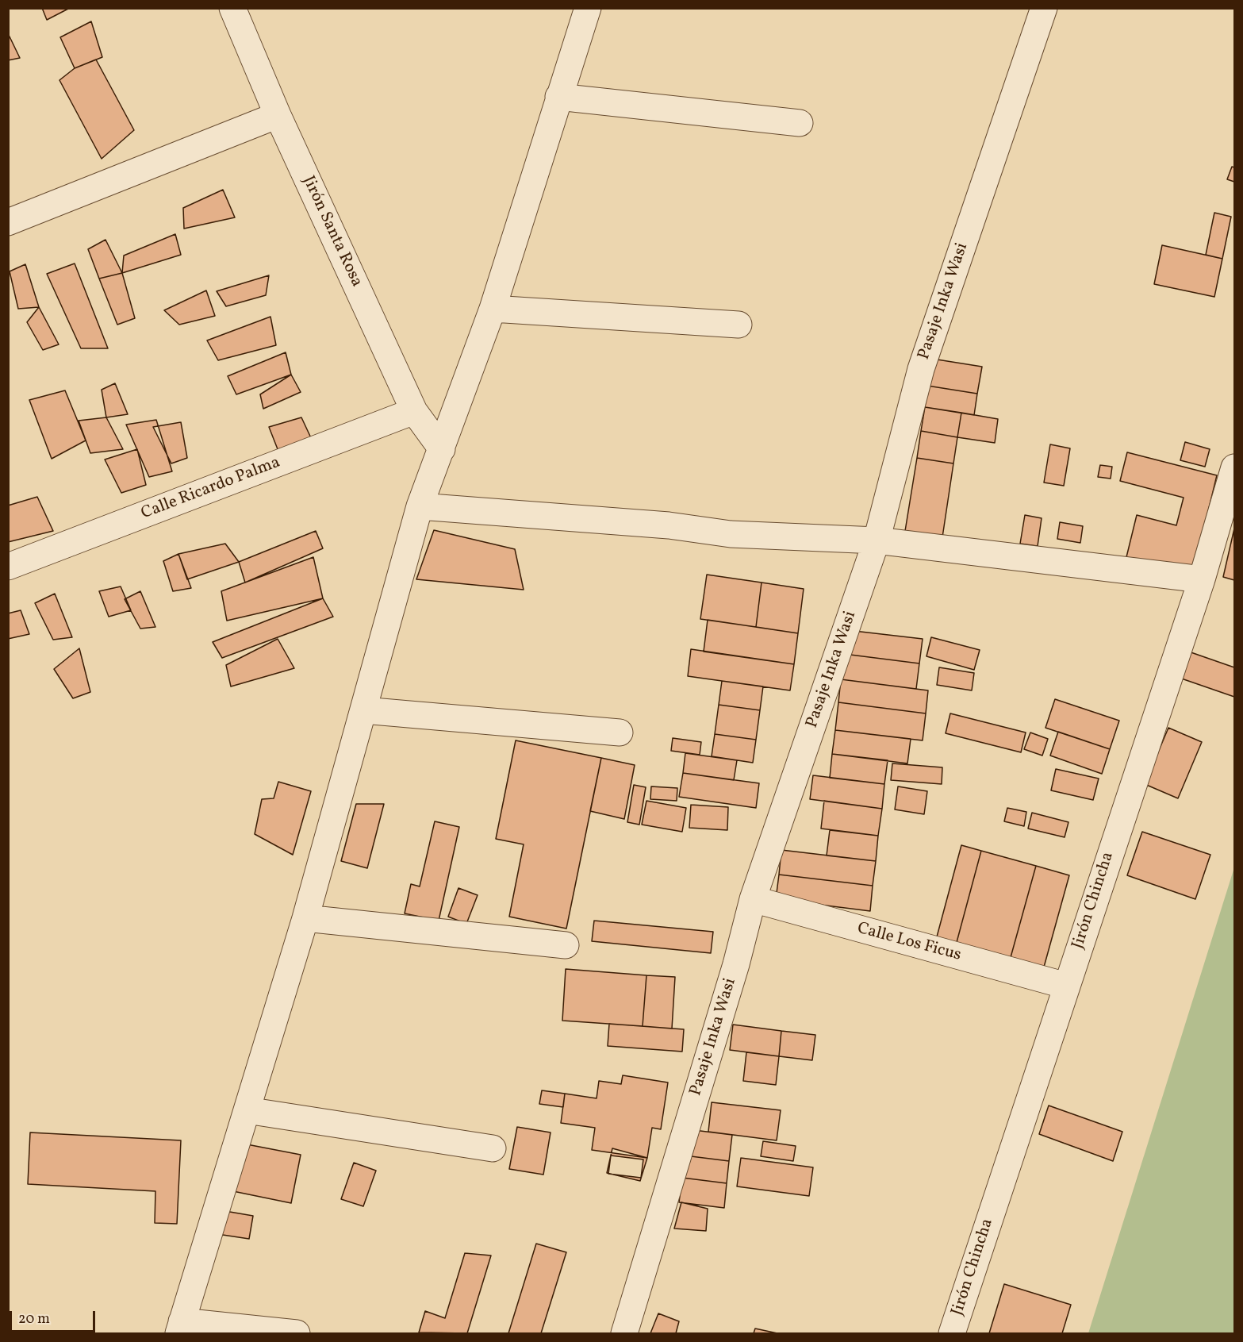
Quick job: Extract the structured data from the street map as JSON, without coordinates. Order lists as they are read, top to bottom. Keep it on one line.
{"streets":{"street":["Jirón Santa Rosa","Pasaje Inka Wasi","Calle Ricardo Palma","Jirón Chincha","Calle Los Ficus"]},"crossings":[["Jirón Santa Rosa","Calle Ricardo Palma"],["Pasaje Inka Wasi","Calle Los Ficus"],["Jirón Chincha","Calle Los Ficus"]],"scale_bar":"20 m"}
